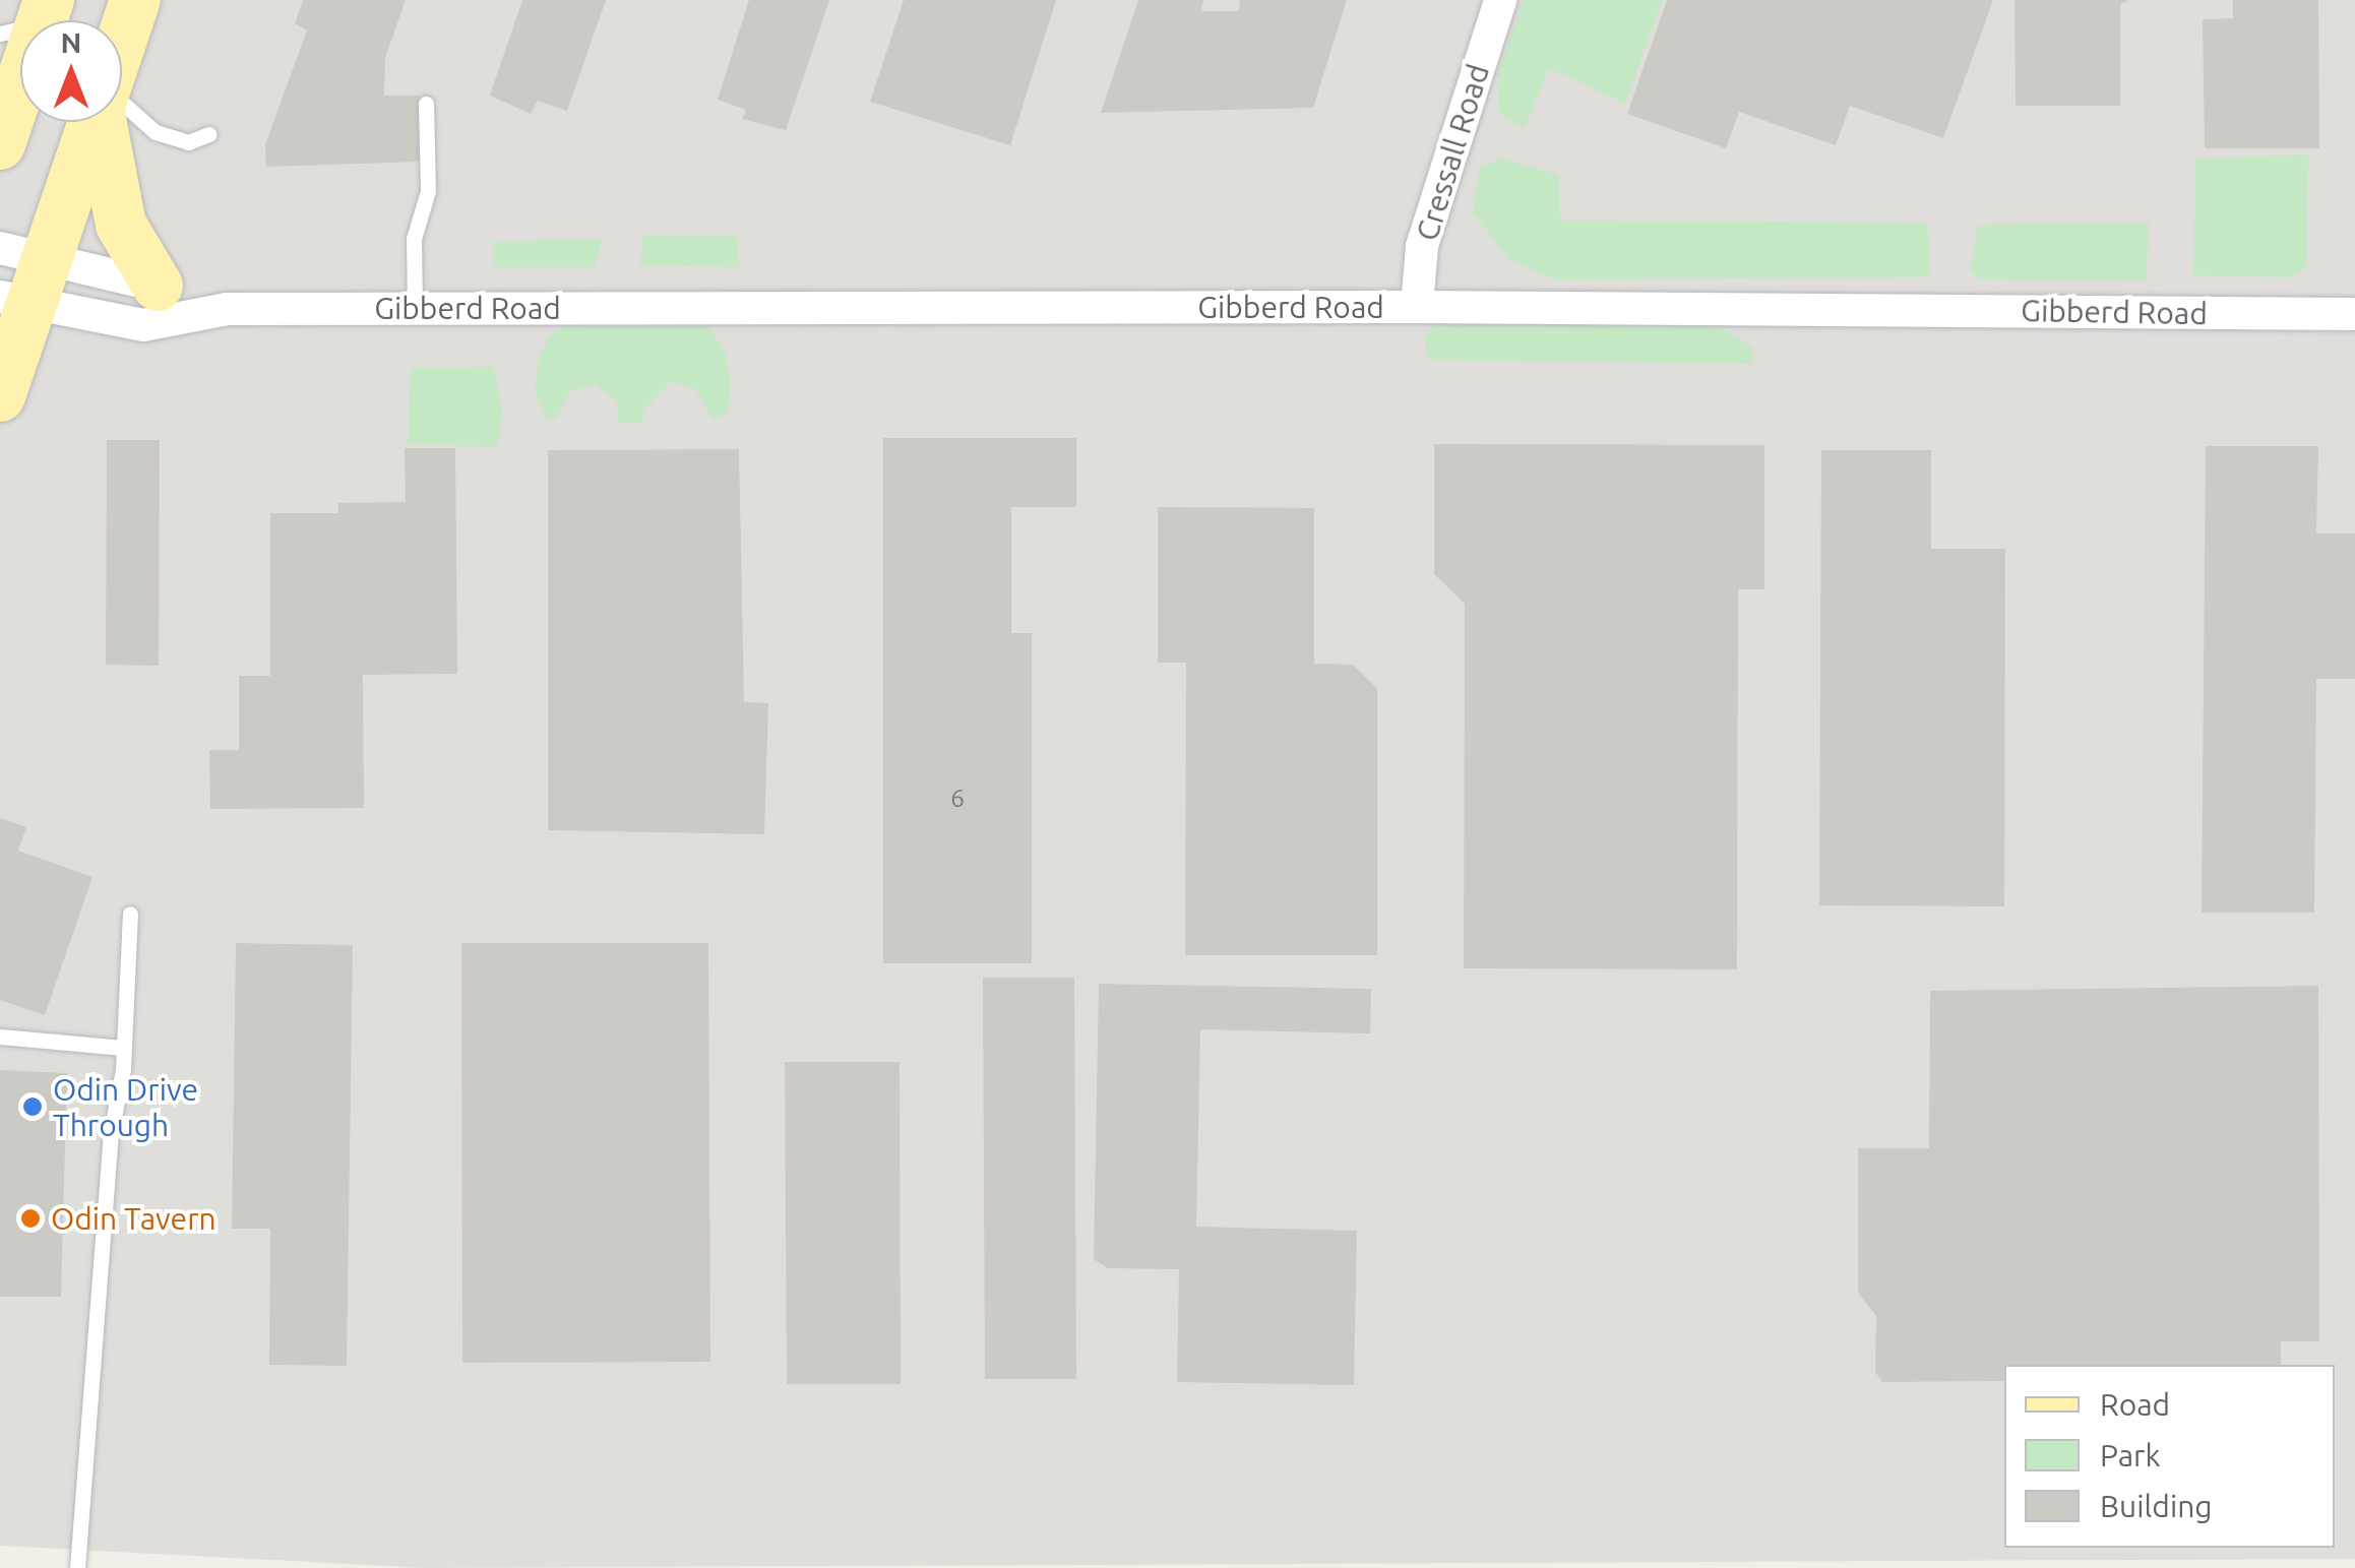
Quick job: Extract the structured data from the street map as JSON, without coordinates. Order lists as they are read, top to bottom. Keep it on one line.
{"streets":{"street":["Cressall Road","Gibberd Road"]},"crossings":[["Cressall Road","Gibberd Road"]],"places":["Odin Drive Through","Odin Tavern"],"house_numbers":["6"],"legend":["Road","Park","Building"],"north":"top"}
